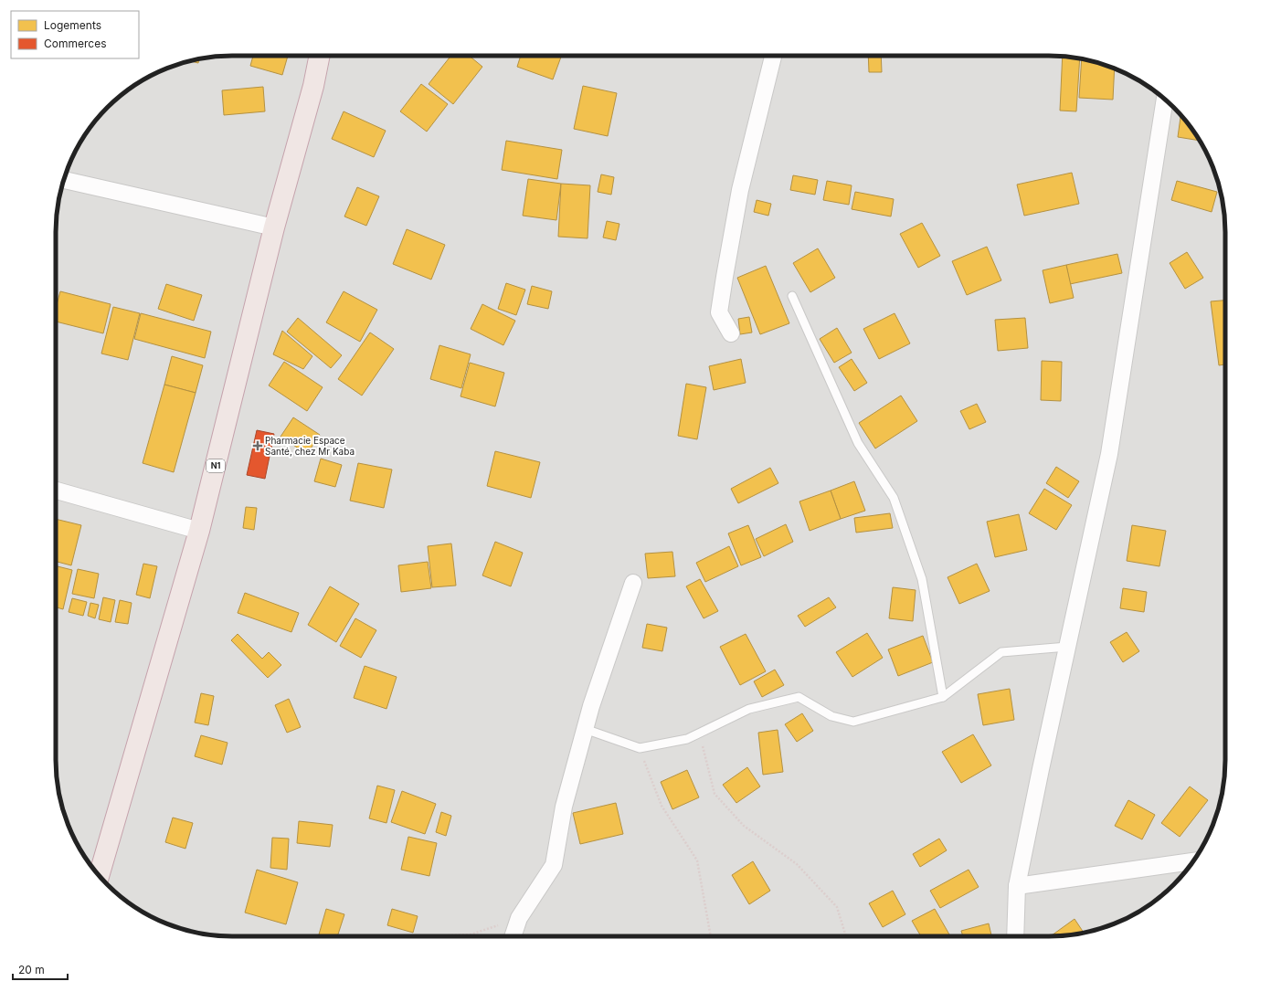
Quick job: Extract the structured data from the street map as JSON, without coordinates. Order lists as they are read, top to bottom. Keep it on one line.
{"streets":{"highway":["N1"]},"places":{"health":["Pharmacie Espace Santé, chez Mr Kaba"]},"legend":["Logements","Commerces"],"scale_bar":"20 m"}
